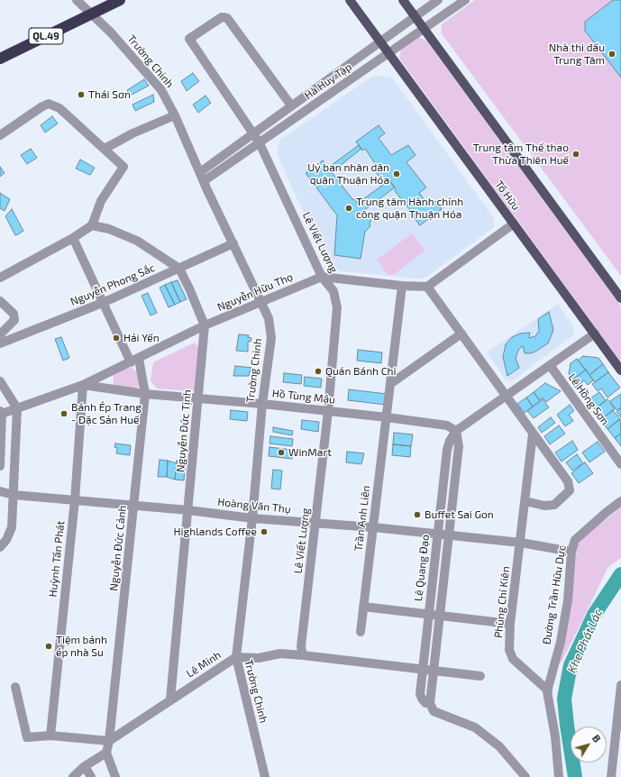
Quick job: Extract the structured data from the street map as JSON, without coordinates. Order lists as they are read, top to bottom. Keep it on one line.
{"streets":{"highway":["QL.49"],"main road":["Tố Hữu"],"street":["Trường Chinh","Hà Huy Tập","Lê Viết Lượng","Nguyễn Phong Sắc","Nguyễn Hữu Thọ","Hồ Tùng Mậu","Lê Hồng Sơn","Nguyễn Đức Tịnh","Hoàng Văn Thụ","Trần Anh Liên","Nguyễn Đức Cảnh","Huỳnh Tấn Phát","Lê Quang Đạo","Đường Trần Hữu Dực","Phùng Chí Kiên","Lê Minh"]},"crossings":[["QL.49","Trường Chinh"],["Trường Chinh","Hà Huy Tập"],["Trường Chinh","Nguyễn Phong Sắc"],["Trường Chinh","Nguyễn Hữu Thọ"],["Trường Chinh","Hồ Tùng Mậu"],["Trường Chinh","Hoàng Văn Thụ"],["Trường Chinh","Lê Minh"],["Hà Huy Tập","Tố Hữu"],["Hà Huy Tập","Lê Viết Lượng"],["Tố Hữu","Lê Quang Đạo"],["Lê Viết Lượng","Nguyễn Hữu Thọ"],["Lê Viết Lượng","Hồ Tùng Mậu"],["Lê Viết Lượng","Hoàng Văn Thụ"],["Lê Viết Lượng","Lê Minh"],["Nguyễn Phong Sắc","Nguyễn Đức Tịnh"],["Nguyễn Phong Sắc","Nguyễn Đức Cảnh"],["Nguyễn Hữu Thọ","Hồ Tùng Mậu"],["Nguyễn Hữu Thọ","Nguyễn Đức Tịnh"],["Nguyễn Hữu Thọ","Trần Anh Liên"],["Nguyễn Hữu Thọ","Nguyễn Đức Cảnh"],["Nguyễn Hữu Thọ","Huỳnh Tấn Phát"],["Hồ Tùng Mậu","Nguyễn Đức Tịnh"],["Hồ Tùng Mậu","Trần Anh Liên"],["Hồ Tùng Mậu","Nguyễn Đức Cảnh"],["Hồ Tùng Mậu","Huỳnh Tấn Phát"],["Hồ Tùng Mậu","Lê Quang Đạo"],["Lê Hồng Sơn","Lê Quang Đạo"],["Nguyễn Đức Tịnh","Hoàng Văn Thụ"],["Nguyễn Đức Tịnh","Lê Minh"],["Hoàng Văn Thụ","Trần Anh Liên"],["Hoàng Văn Thụ","Nguyễn Đức Cảnh"],["Hoàng Văn Thụ","Huỳnh Tấn Phát"],["Hoàng Văn Thụ","Lê Quang Đạo"],["Hoàng Văn Thụ","Đường Trần Hữu Dực"],["Hoàng Văn Thụ","Phùng Chí Kiên"],["Nguyễn Đức Cảnh","Lê Minh"],["Lê Quang Đạo","Lê Minh"],["Đường Trần Hữu Dực","Phùng Chí Kiên"]],"water":["Khe Phát Lác"],"places":["Nhà thi đấu Trung Tâm","Thái Sơn","Trung tâm Thể thao Thừa Thiên Huế","Uỷ ban nhân dân quận Thuận Hóa","Trung tâm Hành chính công quận Thuận Hóa","Hải Yến","Quán Bánh Chi","Bánh Ép Trang - Đặc Sản Huế","WinMart","Buffet Sai Gon","Highlands Coffee","Tiệm bánh ép nhà Su"],"north":"top right"}
